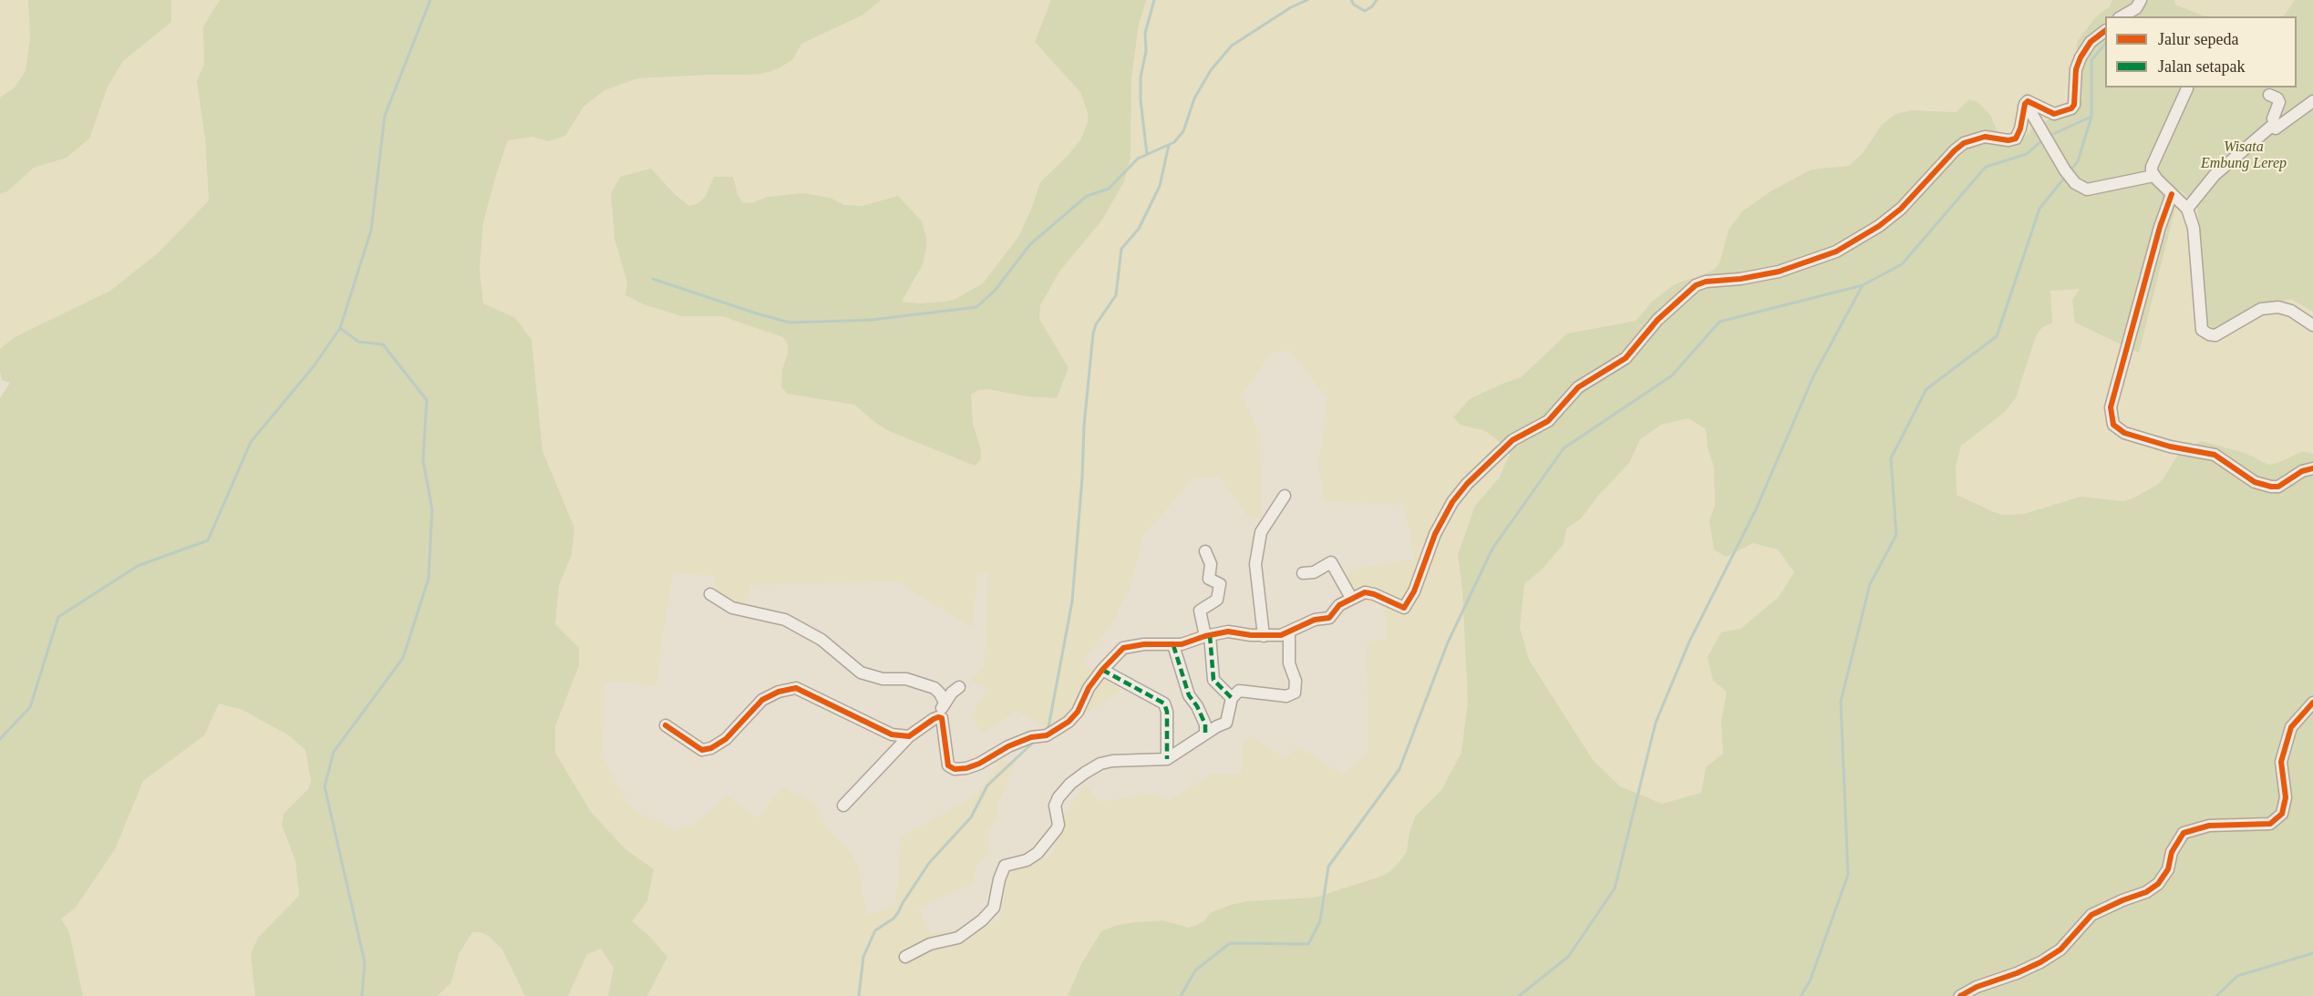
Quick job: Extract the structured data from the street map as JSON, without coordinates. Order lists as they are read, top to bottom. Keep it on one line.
{"parks":["Wisata Embung Lerep"],"legend":["Jalur sepeda","Jalan setapak"]}
